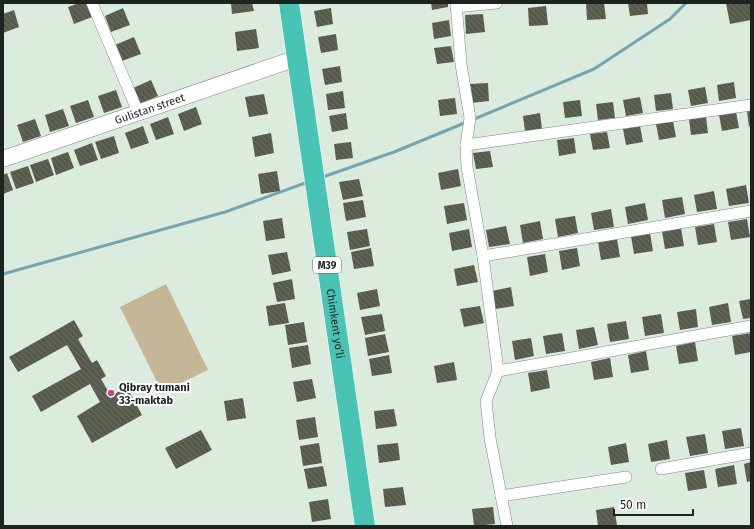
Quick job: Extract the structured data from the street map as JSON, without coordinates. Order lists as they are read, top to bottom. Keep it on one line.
{"streets":{"highway":["M39","Chimkent yo‘li"],"main road":["Gulistan street"]},"crossings":[["Gulistan street","Chimkent yo‘li"]],"places":["Qibray tumani 33-maktab"],"scale_bar":"50 m"}
